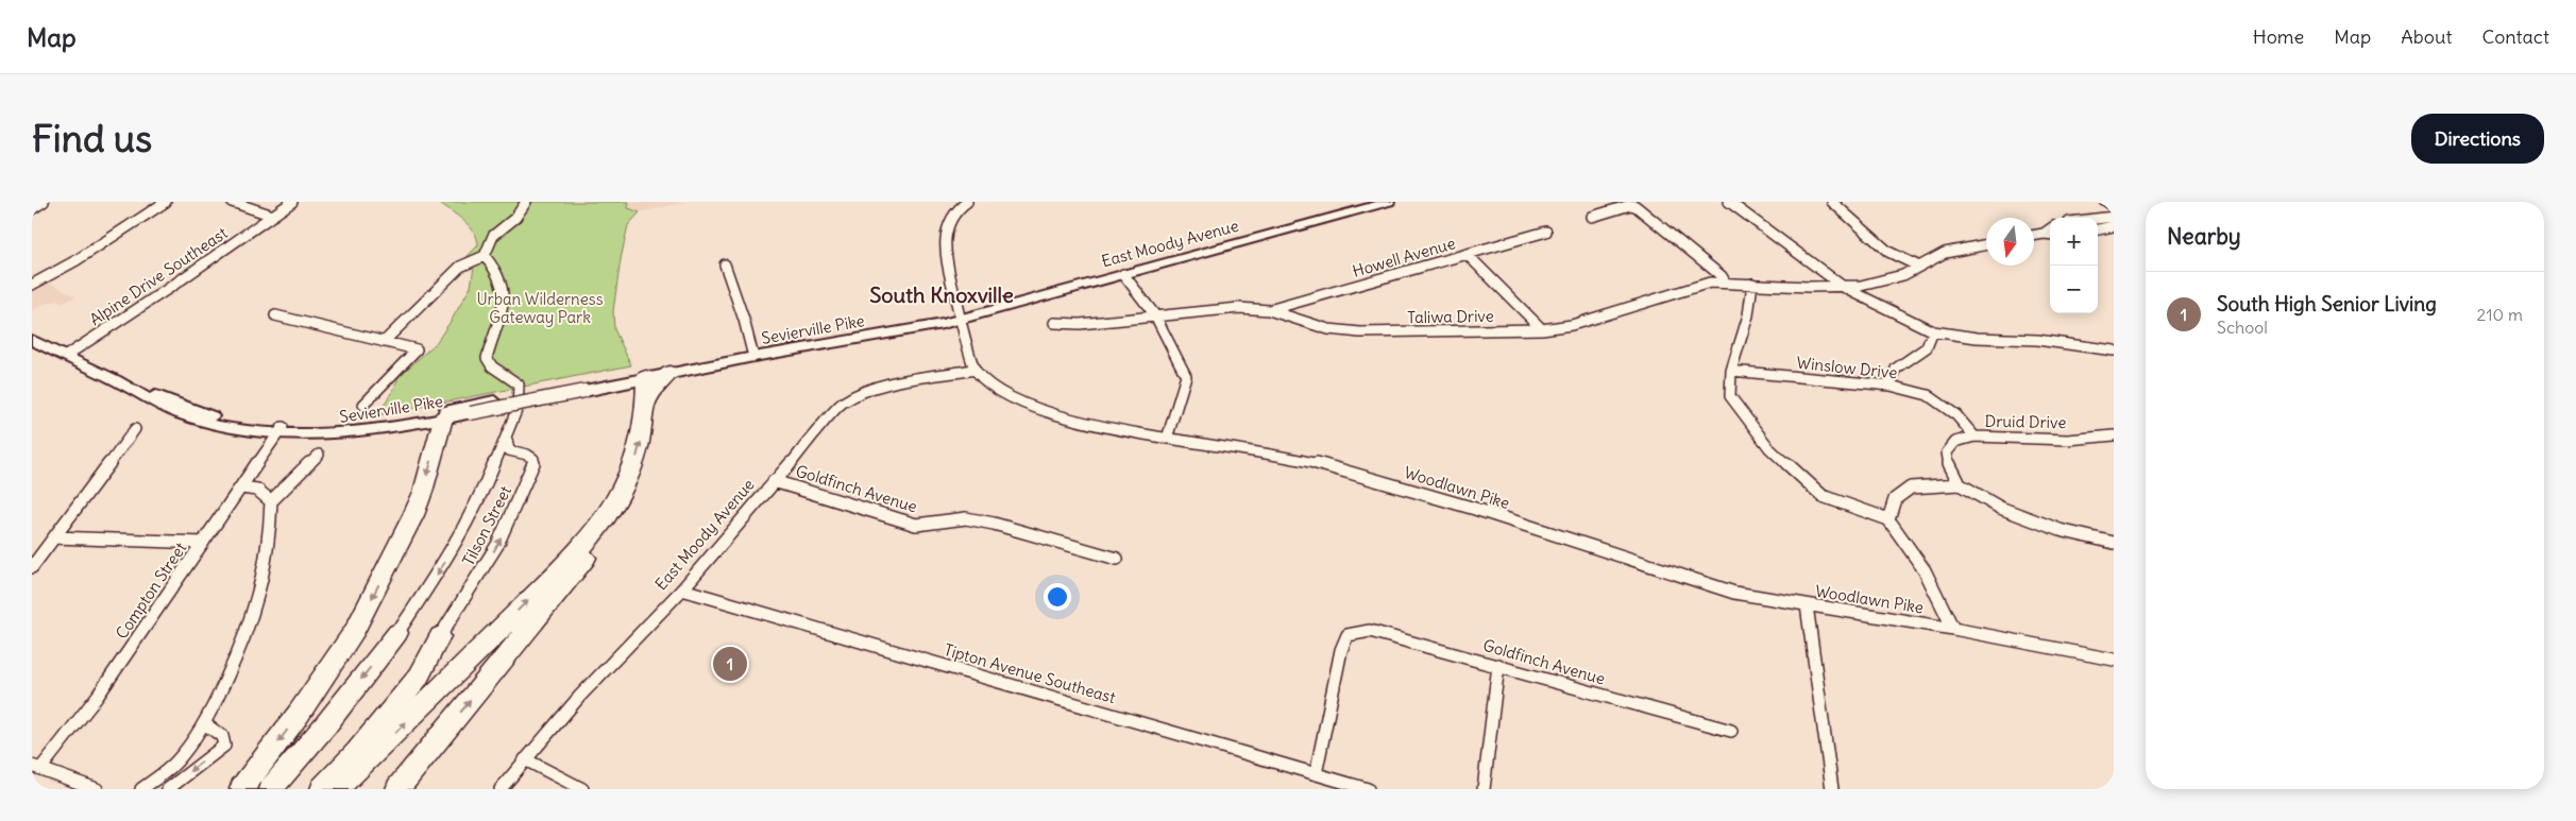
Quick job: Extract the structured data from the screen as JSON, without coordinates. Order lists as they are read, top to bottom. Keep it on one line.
{"streets":{"main road":["East Moody Avenue","Sevierville Pike"],"street":["Howell Avenue","Alpine Drive Southeast","Taliwa Drive","Winslow Drive","Druid Drive","Woodlawn Pike","Goldfinch Avenue","Tilson Street","Compton Street","Tipton Avenue Southeast"]},"crossings":[["East Moody Avenue","Sevierville Pike"],["East Moody Avenue","Woodlawn Pike"],["East Moody Avenue","Goldfinch Avenue"],["East Moody Avenue","Tipton Avenue Southeast"],["Howell Avenue","Taliwa Drive"],["Alpine Drive Southeast","Sevierville Pike"],["Sevierville Pike","Woodlawn Pike"],["Sevierville Pike","Compton Street"],["Winslow Drive","Druid Drive"],["Goldfinch Avenue","Tipton Avenue Southeast"]],"districts":["South Knoxville"],"parks":["Urban Wilderness Gateway Park"],"north":"bottom","page":{"header":"Map","nav":["Home","Map","About","Contact"],"buttons":"Directions","title":"Find us","heading":"Nearby","map_buttons":["+","−"],"list":[{"mark":"1","name":"South High Senior Living","note":"School","value":"210 m"}],"pins":"1"}}
